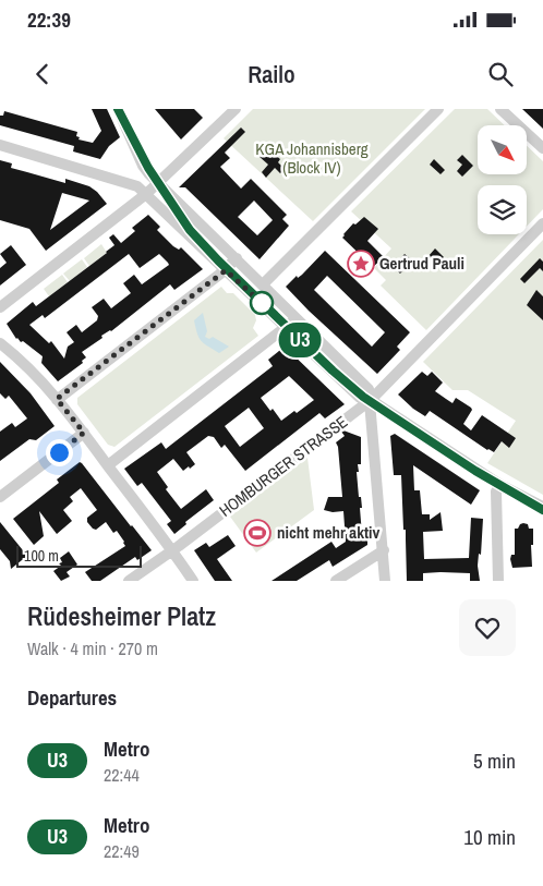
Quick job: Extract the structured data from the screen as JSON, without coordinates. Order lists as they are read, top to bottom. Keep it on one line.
{"streets":{"street":["HOMBURGER STRASSE"]},"parks":["KGA Johannisberg (Block IV)"],"places":{"place":["Gertrud Pauli"],"sports":["nicht mehr aktiv"]},"lines":["metro line U3"],"scale_bar":"100 m","north":"bottom right","page":{"status":"22:39","header":"Railo","on_map":"U3","scale":"100 m","heading":[["Rüdesheimer Platz","Walk · 4 min · 270 m"],"Departures"],"list":[{"mark":"U3","name":"Metro","note":"22:44","value":"5 min"},{"mark":"U3","name":"Metro","note":"22:49","value":"10 min"}]}}
